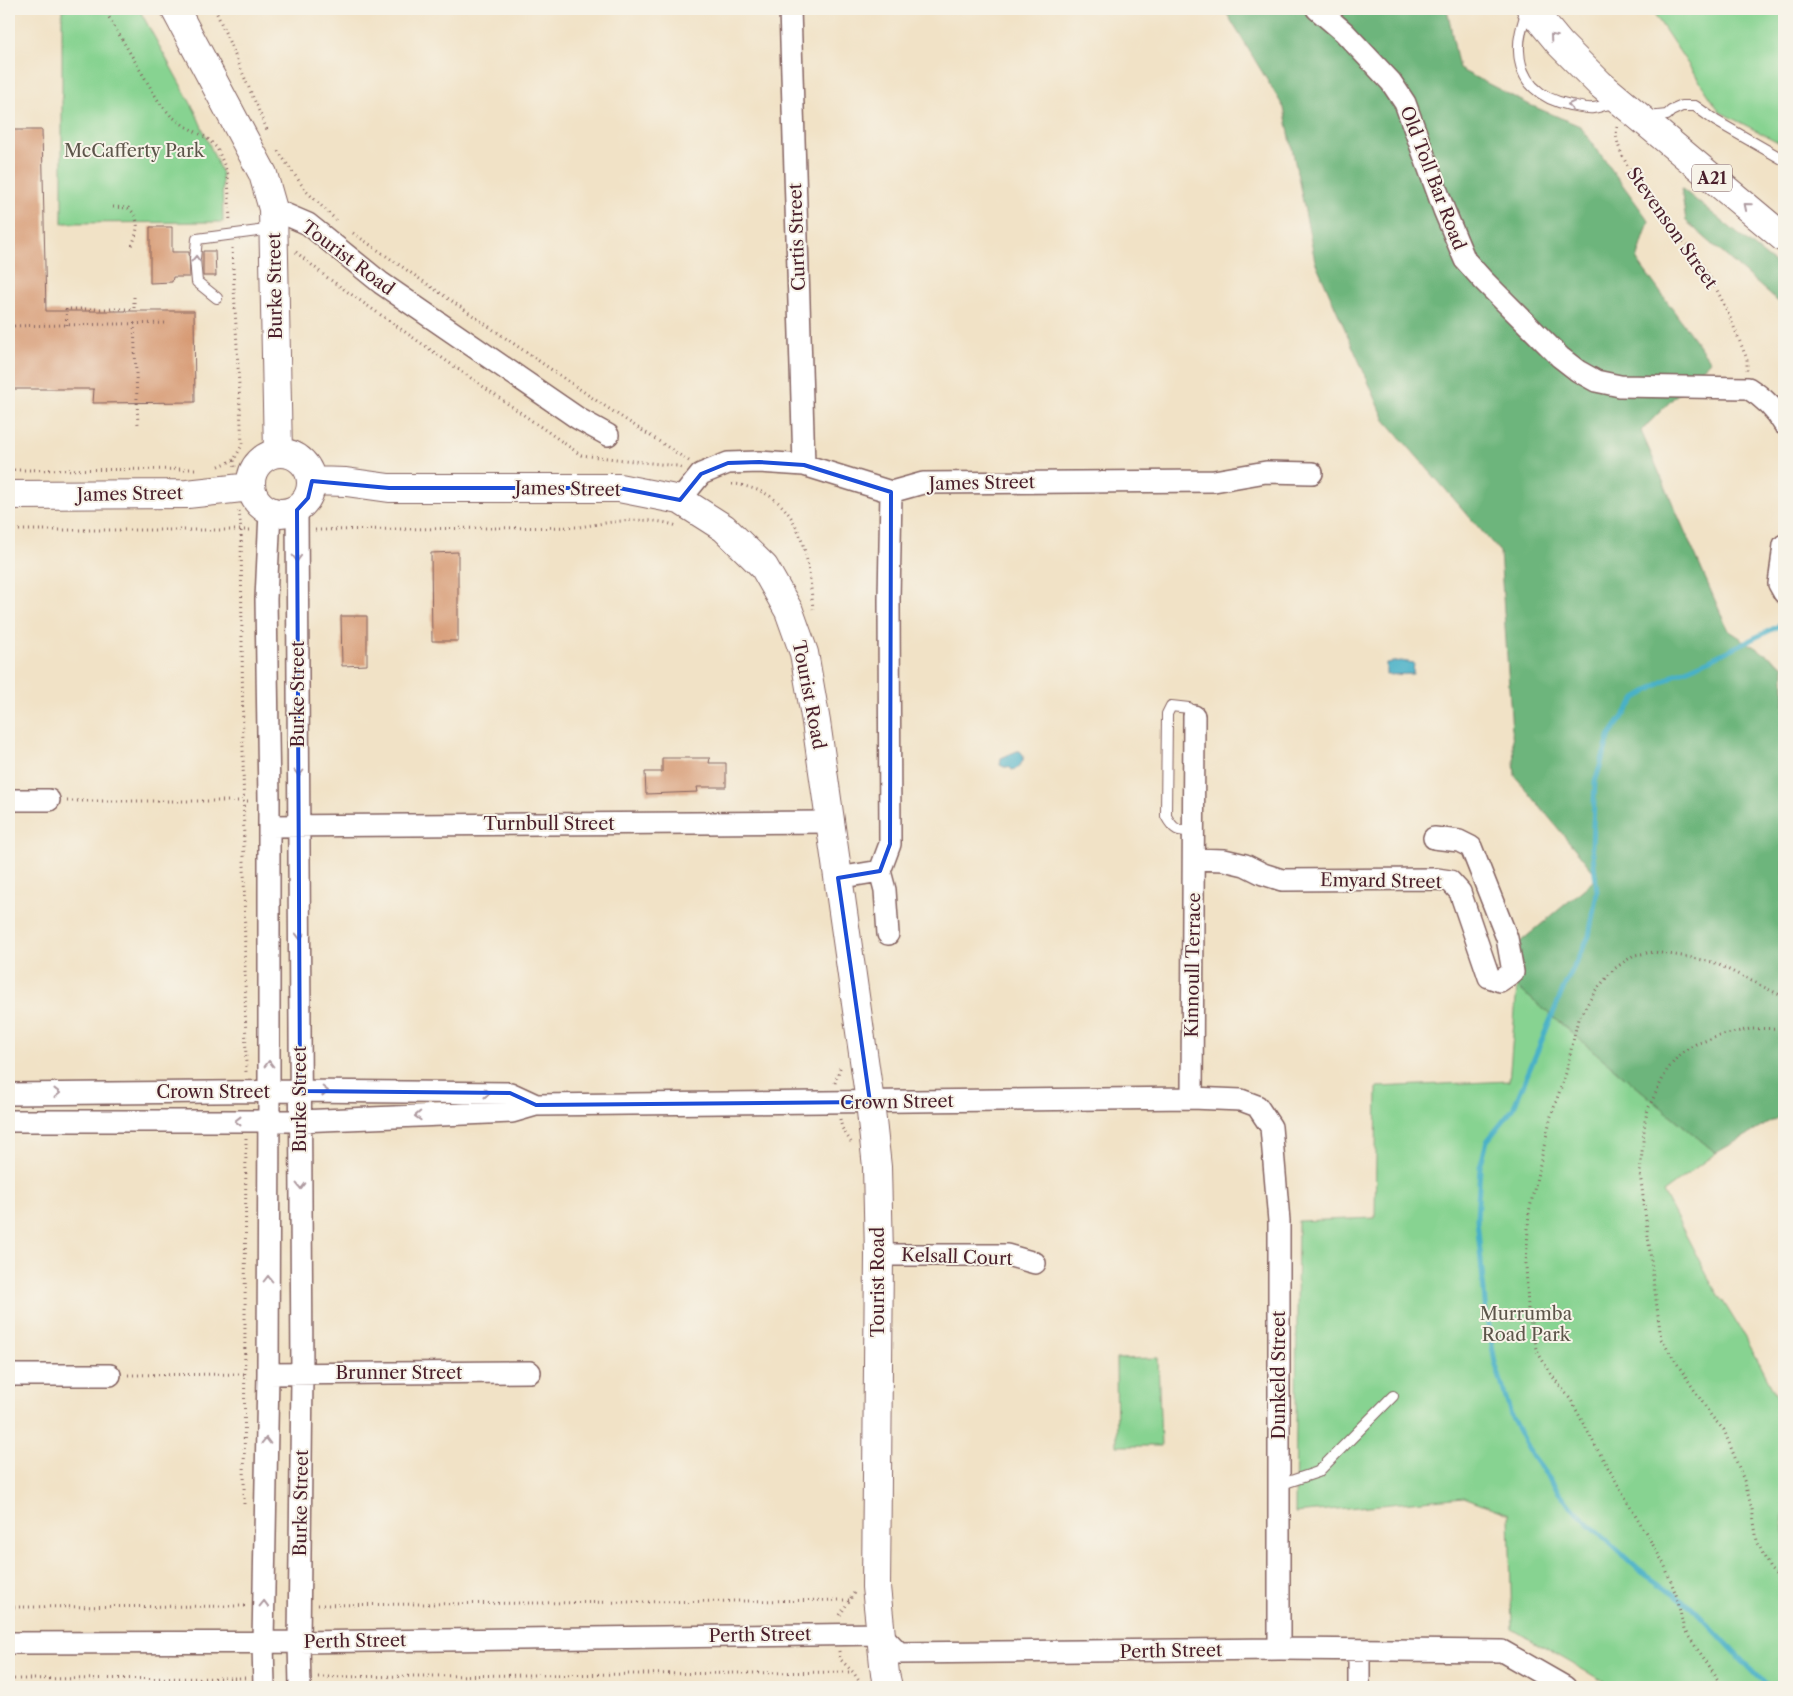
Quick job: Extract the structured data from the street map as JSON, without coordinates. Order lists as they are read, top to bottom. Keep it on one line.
{"streets":{"main road":["A21","Tourist Road","Burke Street","James Street"],"street":["Old Toll Bar Road","Curtis Street","Turnbull Street","Emyard Street","Kinnoull Terrace","Crown Street","Kelsall Court","Brunner Street","Dunkeld Street","Perth Street"],"path":["Stevenson Street"]},"crossings":[["Old Toll Bar Road","Stevenson Street"],["Tourist Road","Burke Street"],["Tourist Road","James Street"],["Tourist Road","Turnbull Street"],["Tourist Road","Crown Street"],["Tourist Road","Kelsall Court"],["Tourist Road","Perth Street"],["Burke Street","James Street"],["Burke Street","Turnbull Street"],["Burke Street","Crown Street"],["Burke Street","Brunner Street"],["Burke Street","Perth Street"],["Emyard Street","Kinnoull Terrace"],["Kinnoull Terrace","Crown Street"],["Crown Street","Dunkeld Street"],["Dunkeld Street","Perth Street"]],"parks":["McCafferty Park","Murrumba Road Park"]}
